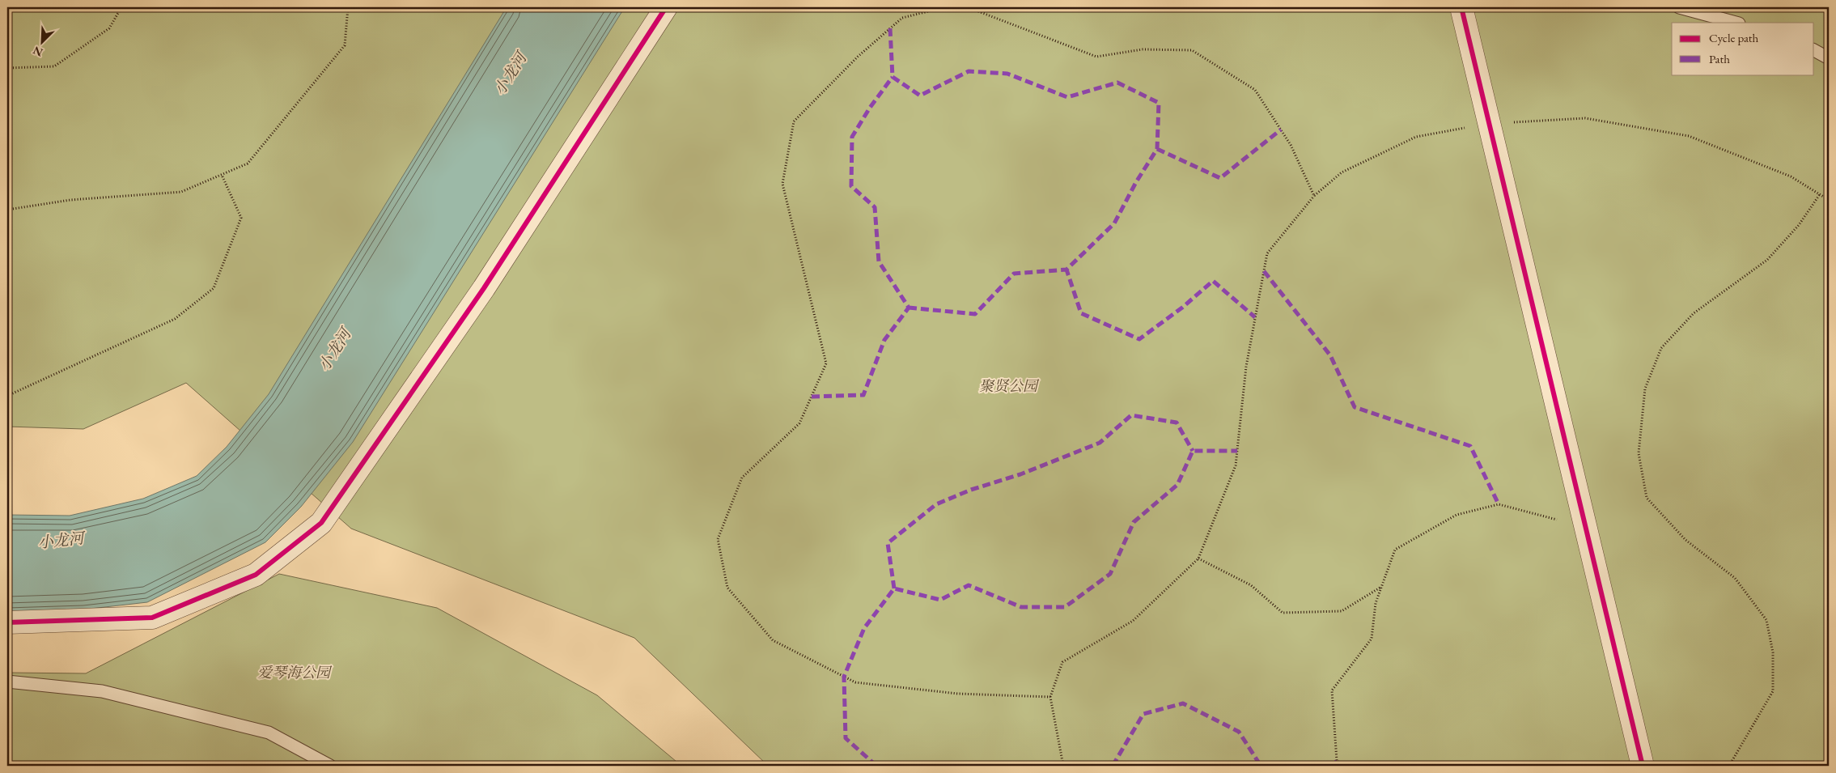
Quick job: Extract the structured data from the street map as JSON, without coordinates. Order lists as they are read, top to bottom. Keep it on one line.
{"water":["小龙河"],"parks":["聚贤公园","爱琴海公园"],"legend":["Cycle path","Path"],"north":"bottom left"}
